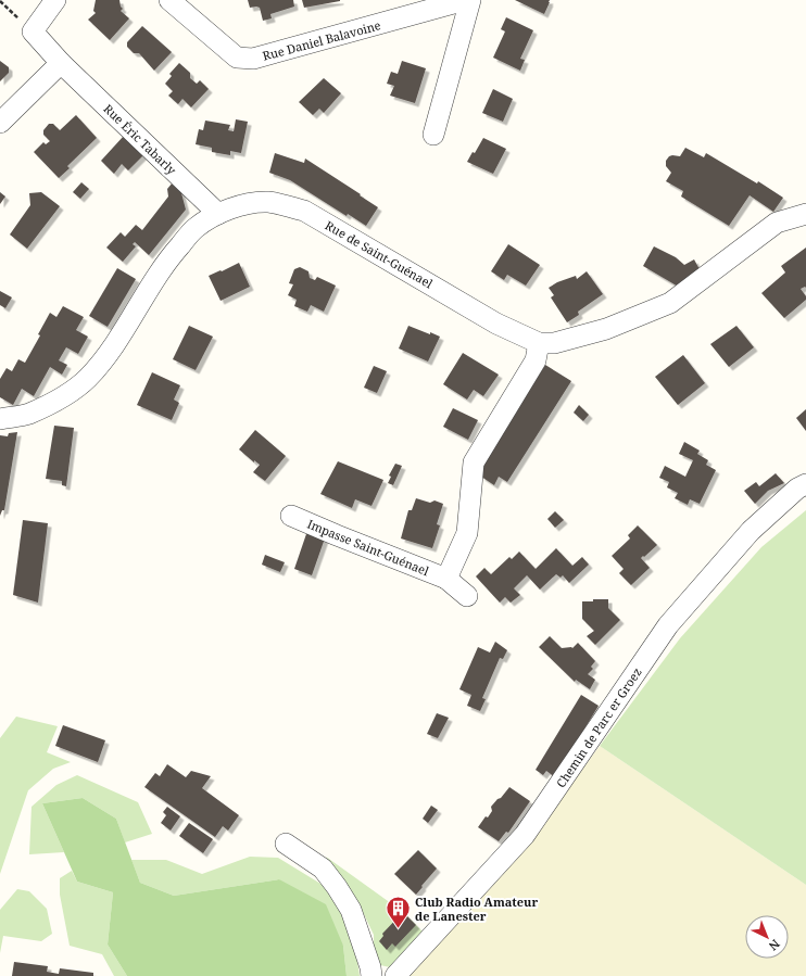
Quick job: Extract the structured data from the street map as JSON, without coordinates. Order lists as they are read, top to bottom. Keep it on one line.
{"streets":{"street":["Rue Daniel Balavoine","Rue Éric Tabarly","Rue de Saint-Guénael","Impasse Saint-Guénael","Chemin de Parc er Groez"]},"crossings":[["Rue Éric Tabarly","Rue de Saint-Guénael"]],"places":{"building":["Club Radio Amateur de Lanester"]},"north":"bottom right"}
